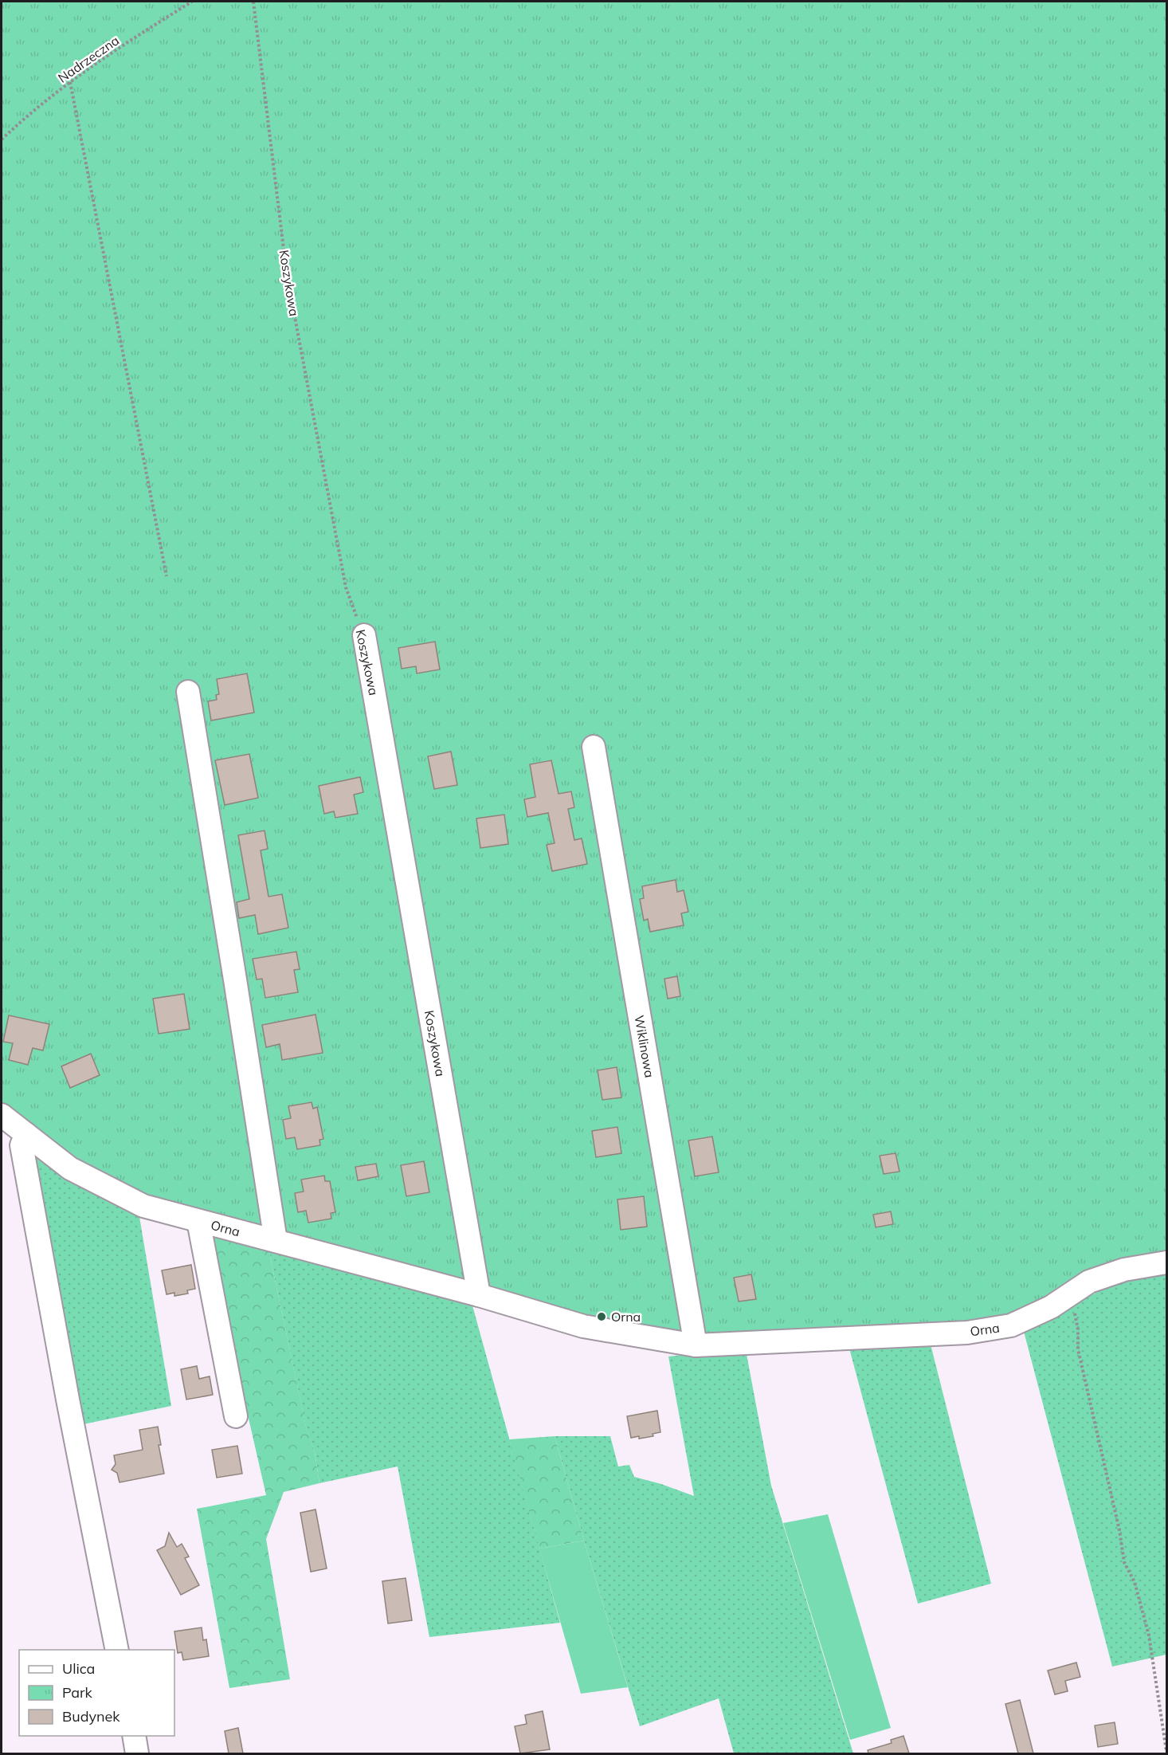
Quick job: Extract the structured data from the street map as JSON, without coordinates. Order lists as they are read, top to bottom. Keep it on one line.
{"streets":{"street":["Koszykowa","Wiklinowa","Orna"],"path":["Nadrzeczna"]},"crossings":[["Koszykowa","Orna"],["Wiklinowa","Orna"]],"places":["Orna"],"legend":["Ulica","Park","Budynek"]}
